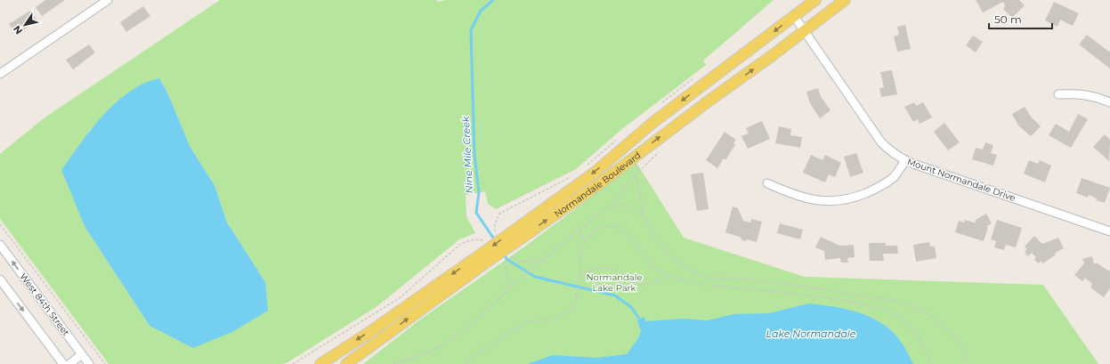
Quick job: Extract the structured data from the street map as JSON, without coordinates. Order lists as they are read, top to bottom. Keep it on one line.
{"streets":{"main road":["Normandale Boulevard"],"street":["Mount Normandale Drive","West 84th Street"]},"crossings":[["Mount Normandale Drive","Normandale Boulevard"]],"water":["Nine Mile Creek","Lake Normandale"],"parks":["Normandale Lake Park"],"scale_bar":"50 m","north":"bottom left"}
